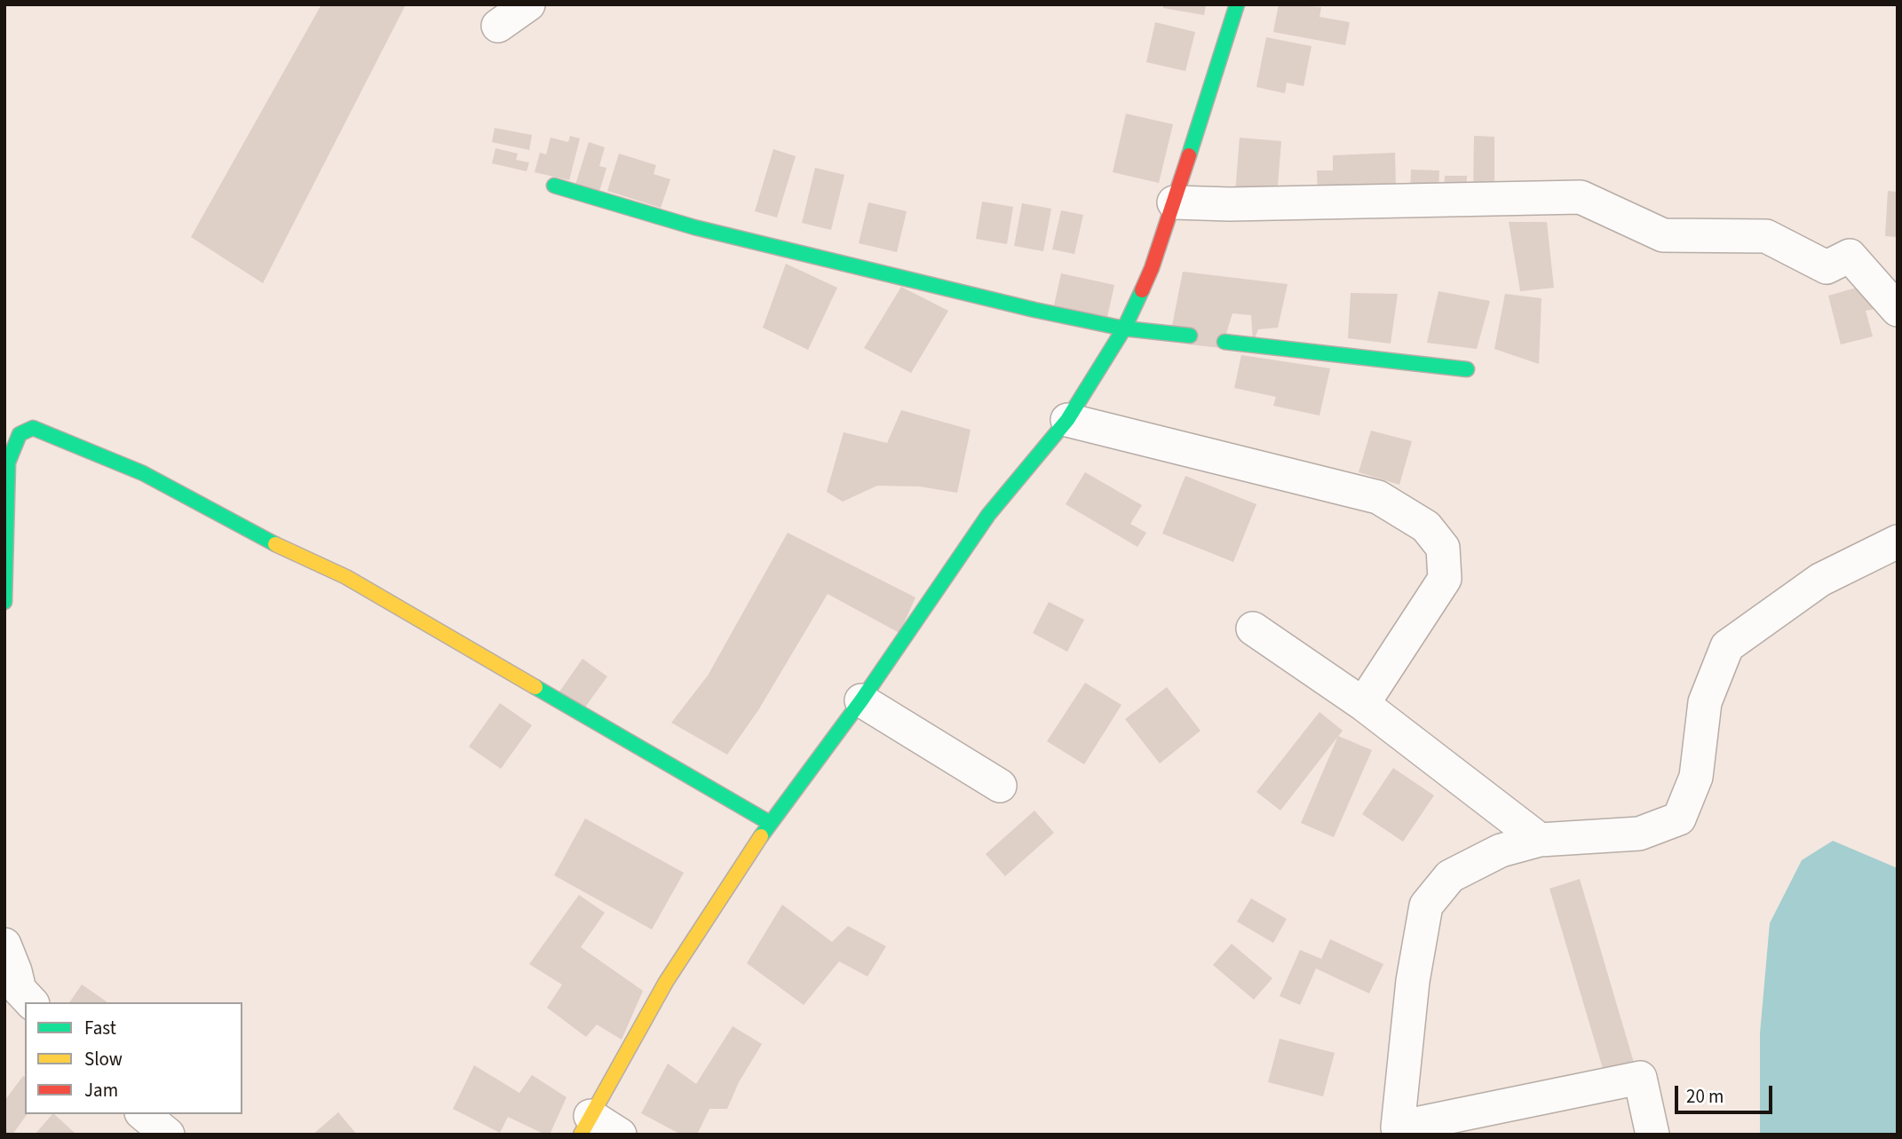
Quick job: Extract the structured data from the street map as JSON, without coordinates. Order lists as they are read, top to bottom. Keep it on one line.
{"legend":["Fast","Slow","Jam"],"scale_bar":"20 m"}
